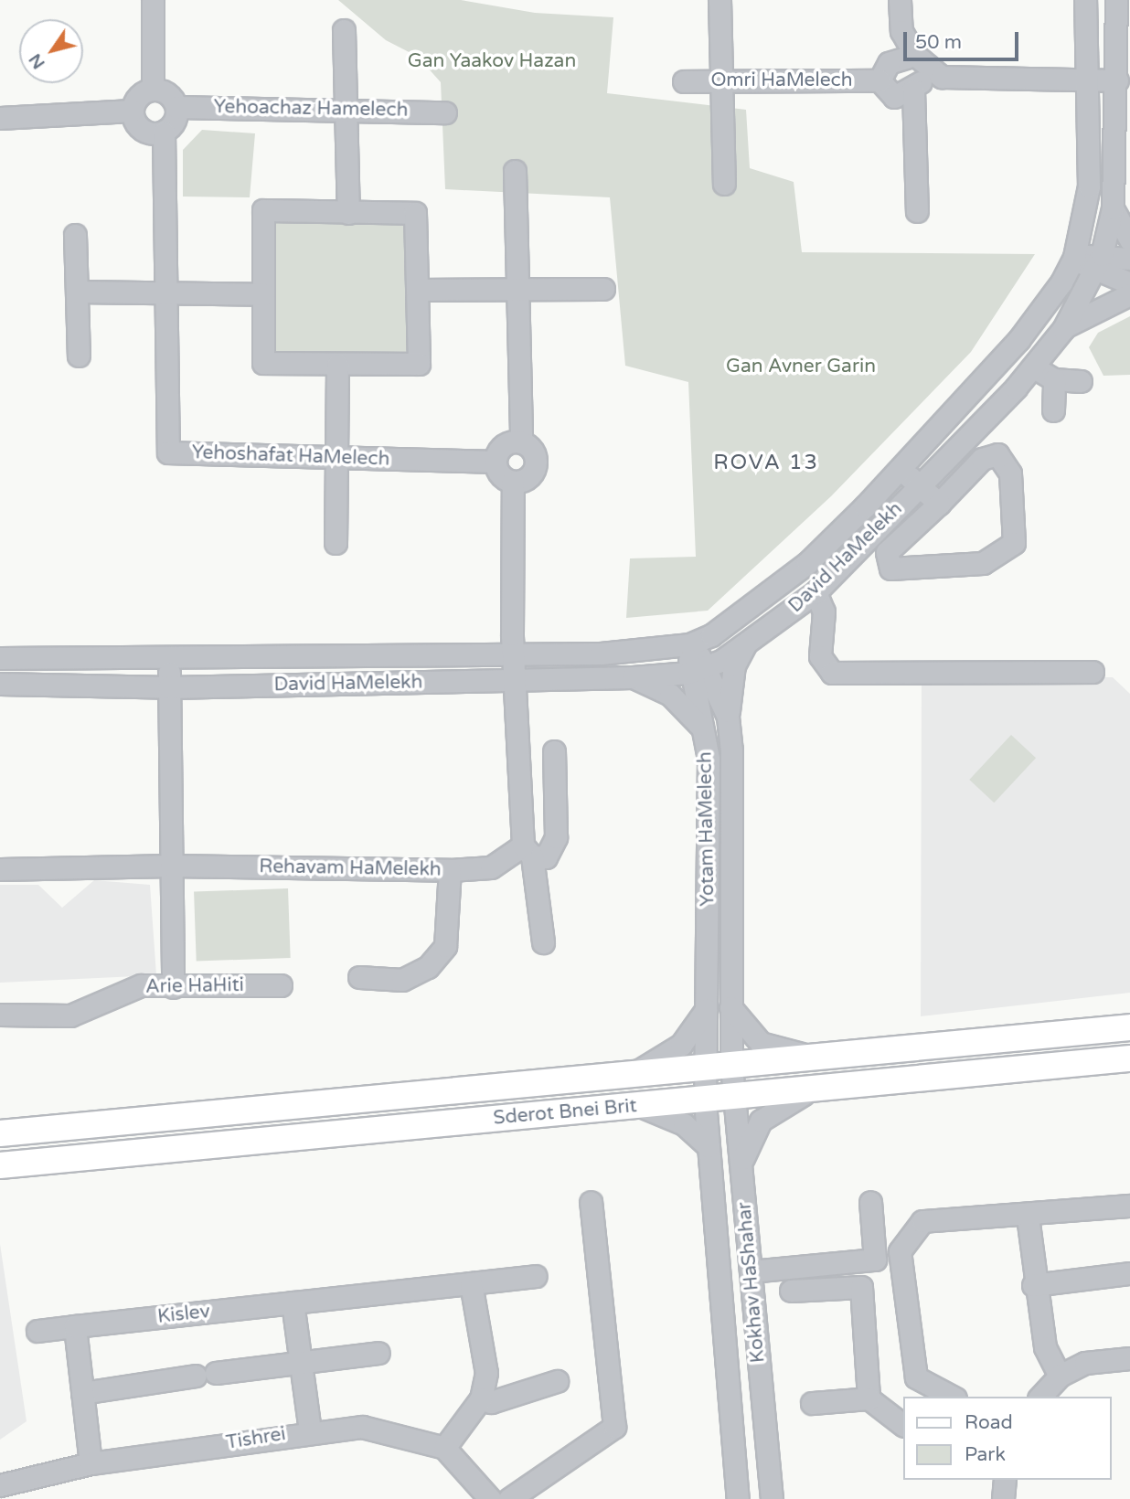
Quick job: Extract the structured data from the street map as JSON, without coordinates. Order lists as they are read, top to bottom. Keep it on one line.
{"streets":{"main road":["Sderot Bnei Brit"],"street":["Omri HaMelech","Yehoachaz Hamelech","Yehoshafat HaMelech","David HaMelekh","Yotam HaMelech","Rehavam HaMelekh","Arie HaHiti","Kokhav HaShahar","Kislev","Tishrei"]},"crossings":[["Yehoachaz Hamelech","Yehoshafat HaMelech"],["David HaMelekh","Yotam HaMelech"],["Yotam HaMelech","Sderot Bnei Brit"],["Yotam HaMelech","Kokhav HaShahar"],["Sderot Bnei Brit","Kokhav HaShahar"]],"districts":["ROVA 13"],"parks":["Gan Yaakov Hazan","Gan Avner Garin"],"legend":["Road","Park"],"scale_bar":"50 m","north":"bottom left"}
